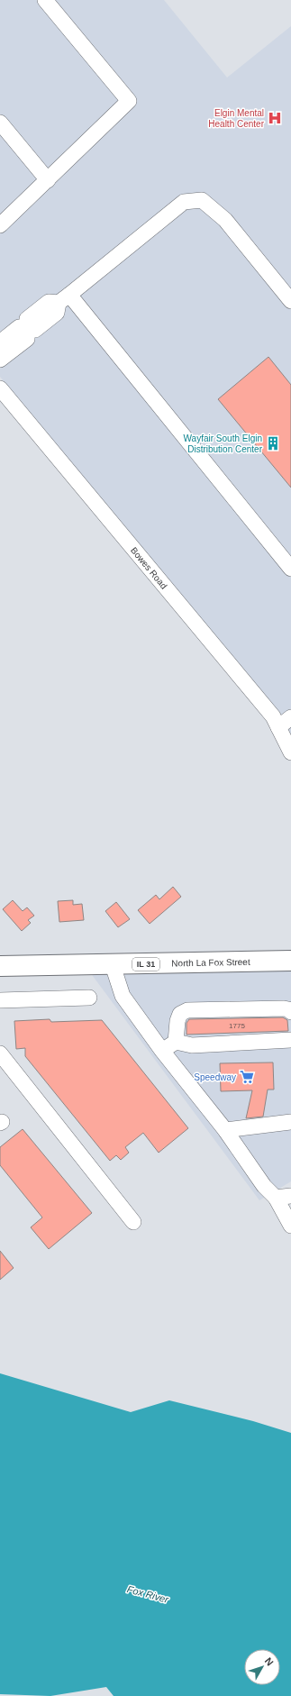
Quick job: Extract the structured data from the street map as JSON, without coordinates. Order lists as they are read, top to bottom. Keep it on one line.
{"streets":{"main road":["North La Fox Street","IL 31"],"street":["Bowes Road"]},"water":["Fox River"],"places":{"hospital":["Elgin Mental Health Center"],"building":["Wayfair South Elgin Distribution Center"],"supermarket":["Speedway"]},"house_numbers":["1775"],"north":"top right"}
